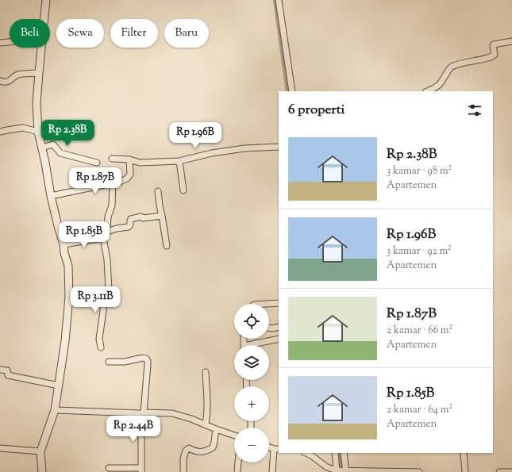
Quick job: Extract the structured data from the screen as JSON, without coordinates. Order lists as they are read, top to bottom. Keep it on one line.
{"page":{"chip":["Beli","Sewa","Filter","Baru"],"heading":"6 properti","price":["Rp 2.38B","Rp 1.96B","Rp 1.87B","Rp 1.85B","Rp 3.11B","Rp 2.44B"],"list":[{"name":"Rp 2.38B","note":"3 kamar · 98 m² · Apartemen"},{"name":"Rp 1.96B","note":"3 kamar · 92 m² · Apartemen"},{"name":"Rp 1.87B","note":"2 kamar · 66 m² · Apartemen"},{"name":"Rp 1.85B","note":"2 kamar · 64 m² · Apartemen"}],"map_buttons":["+","−"]}}
